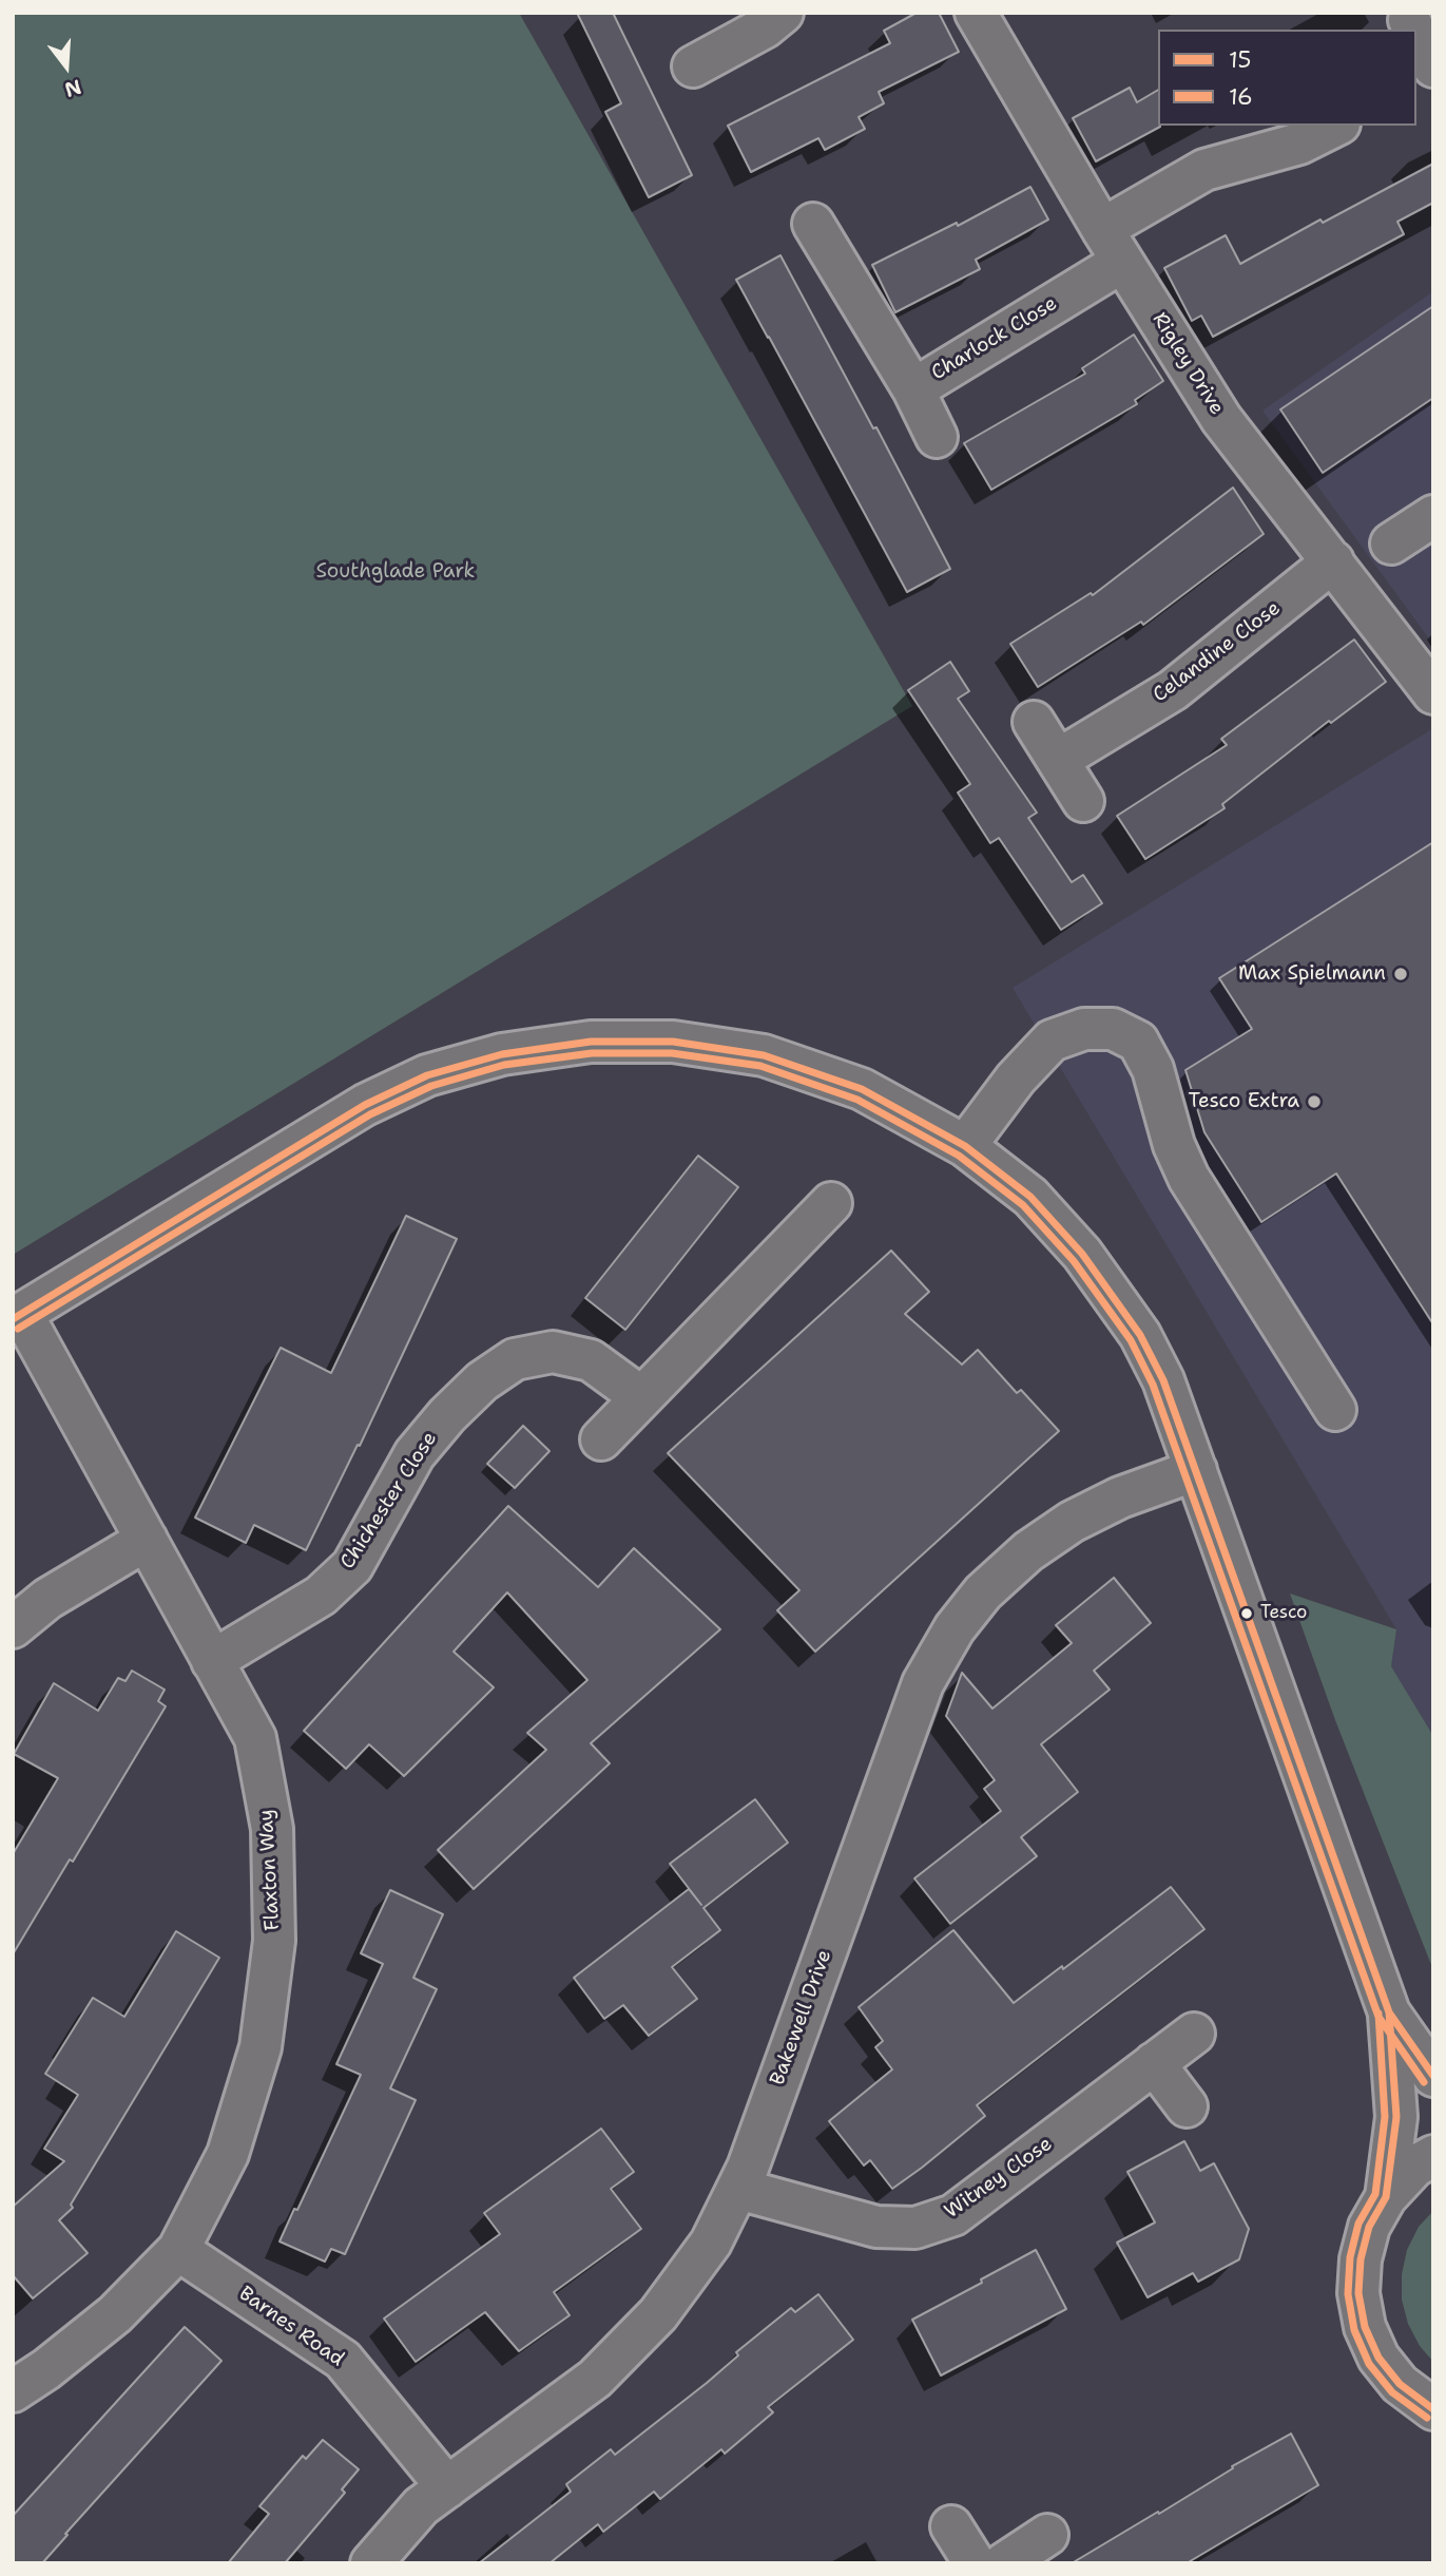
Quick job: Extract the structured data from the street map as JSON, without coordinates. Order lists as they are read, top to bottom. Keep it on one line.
{"streets":{"street":["Charlock Close","Rigley Drive","Celandine Close","Chichester Close","Flaxton Way","Bakewell Drive","Witney Close","Barnes Road"]},"crossings":[["Charlock Close","Rigley Drive"],["Rigley Drive","Celandine Close"],["Chichester Close","Flaxton Way"],["Flaxton Way","Barnes Road"],["Bakewell Drive","Witney Close"],["Bakewell Drive","Barnes Road"]],"parks":["Southglade Park"],"places":["Max Spielmann","Tesco Extra","Tesco"],"lines":["transit line 15","transit line 16"],"legend":["15","16"],"north":"bottom"}
